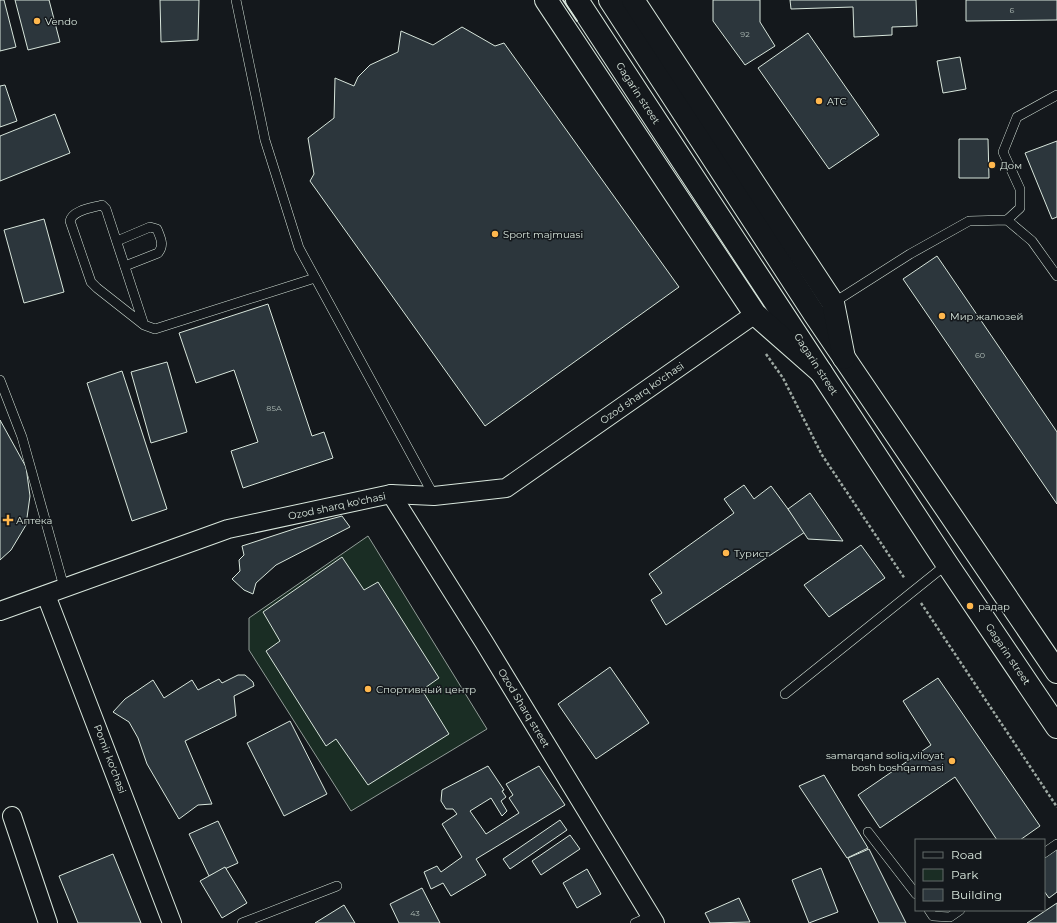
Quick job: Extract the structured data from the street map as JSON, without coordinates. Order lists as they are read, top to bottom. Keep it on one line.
{"streets":{"main road":["Gagarin street"],"street":["Ozod sharq ko'chasi","Ozod Sharq street","Pomir ko'chasi"]},"crossings":[["Ozod sharq ko'chasi","Ozod Sharq street"],["Ozod sharq ko'chasi","Pomir ko'chasi"]],"places":{"other":["Vendo","ATC","Дом","Sport majmuasi","Мир жалюзей","Турист","радар","Спортивный центр","samarqand soliq viloyat bosh boshqarmasi"],"health":["Аптека"]},"house_numbers":["6","92","60","85A","43"],"legend":["Road","Park","Building"]}
